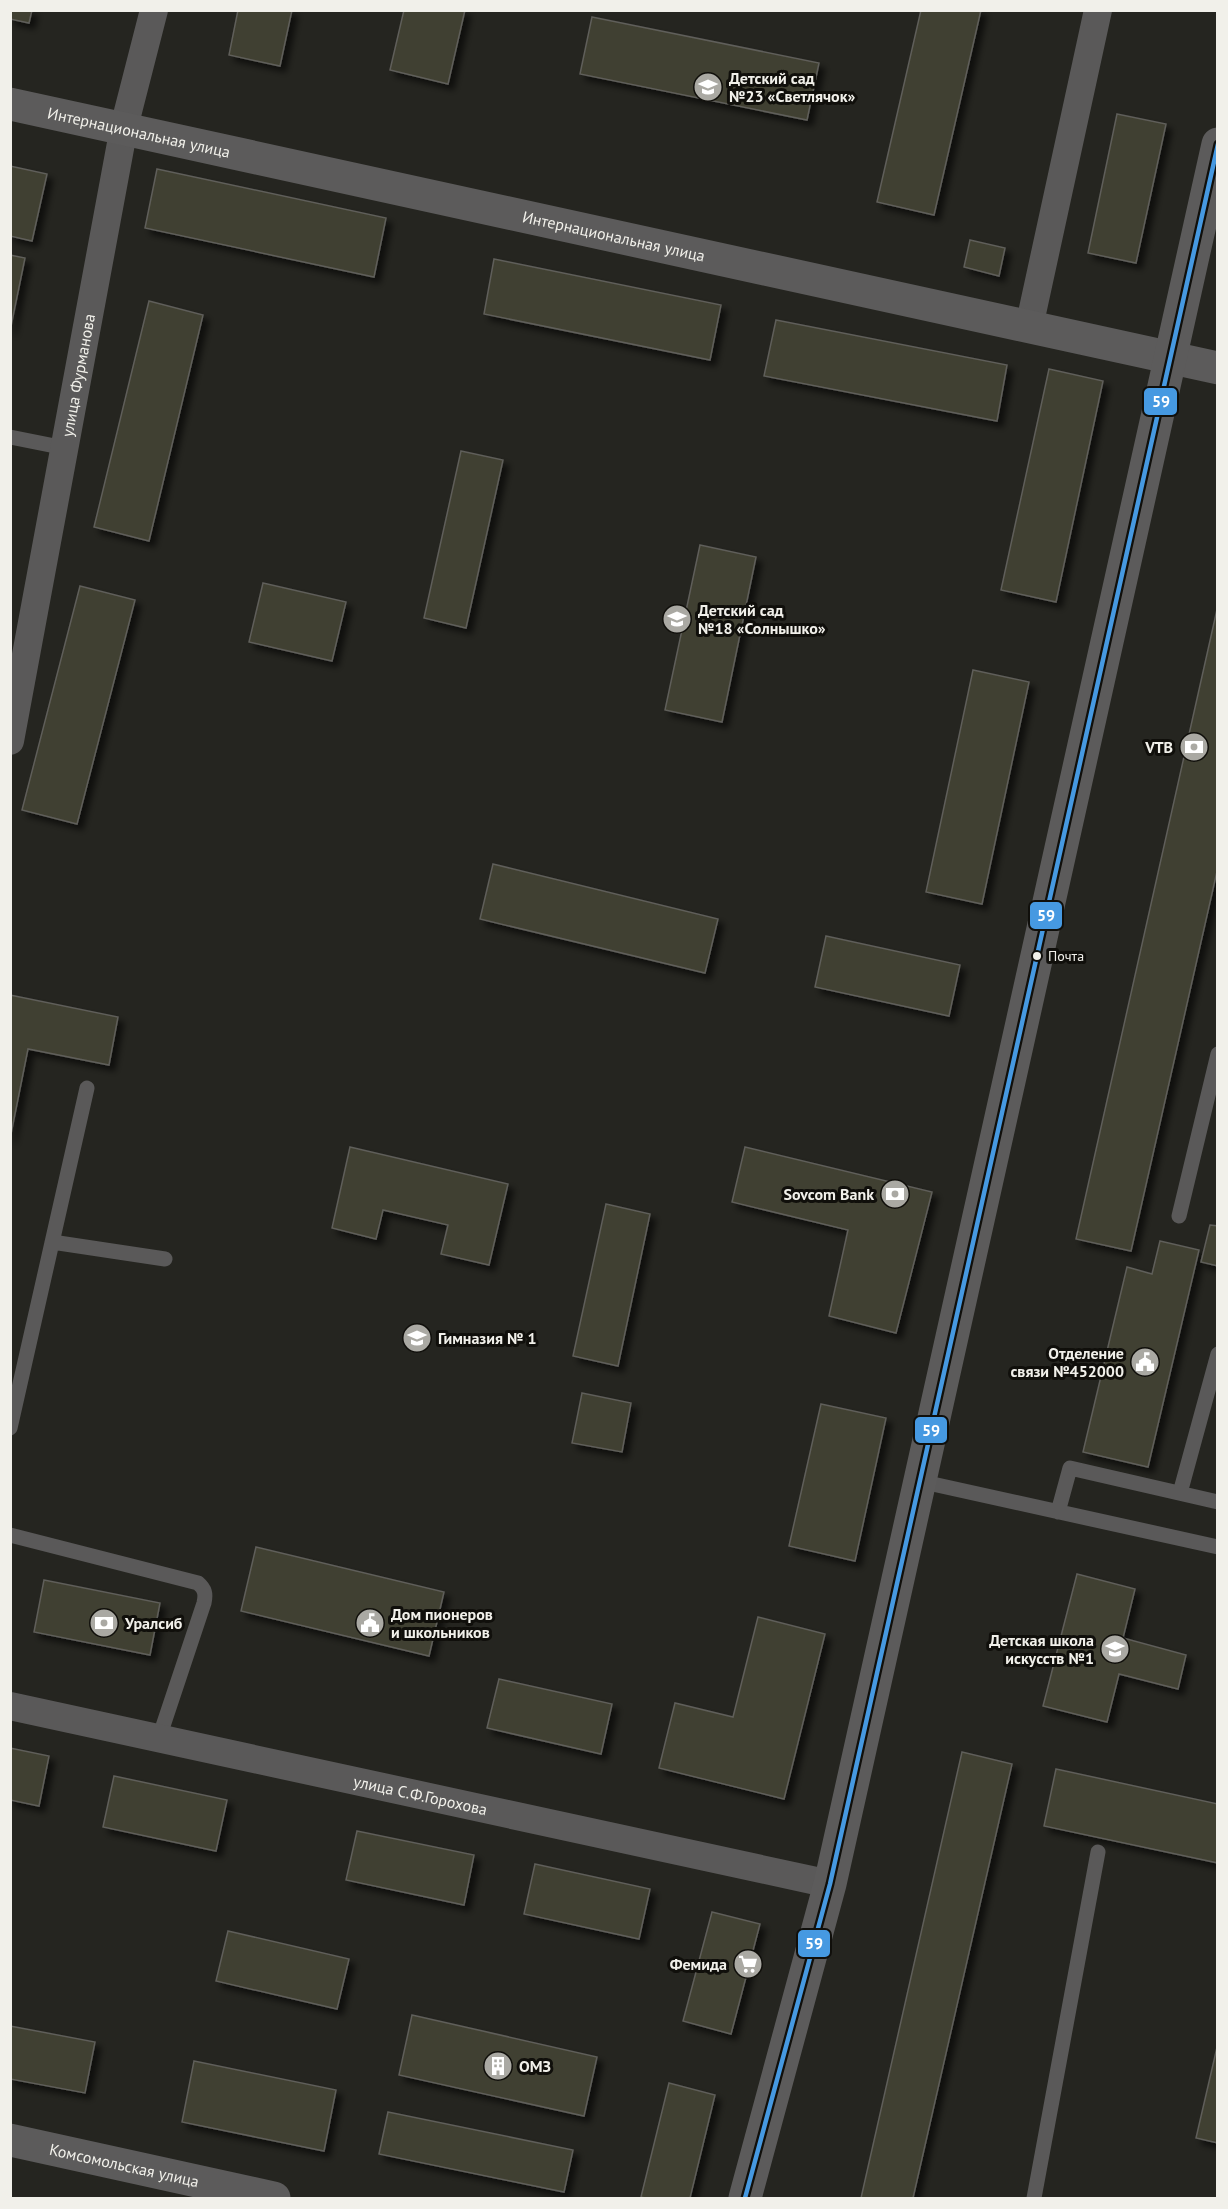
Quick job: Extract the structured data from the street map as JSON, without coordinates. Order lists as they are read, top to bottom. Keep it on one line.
{"streets":{"main road":["Интернациональная улица","Комсомольская улица"],"street":["улица Фурманова","улица С.Ф.Горохова"]},"crossings":[["Интернациональная улица","улица Фурманова"]],"places":{"school or university":["Детский сад №23 «Светлячок»","Детский сад №18 «Солнышко»","Гимназия № 1","Детская школа искусств №1"],"bank":["VTB","Sovcom Bank","Уралсиб"],"other":["Почта"],"public building":["Отделение связи №452000","Дом пионеров и школьников"],"supermarket":["Фемида"],"building":["ОМЗ"]},"lines":["transit line 59"]}
